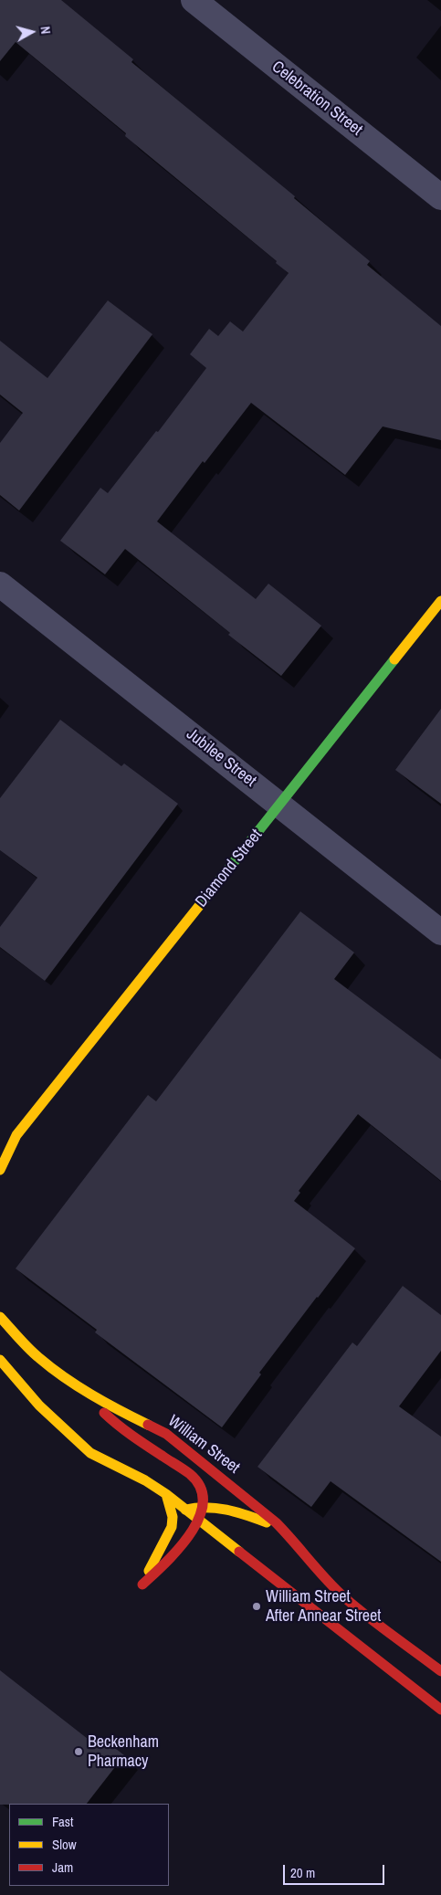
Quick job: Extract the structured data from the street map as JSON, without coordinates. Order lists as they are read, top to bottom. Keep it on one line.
{"streets":{"main road":["Diamond Street","William Street"],"street":["Celebration Street","Jubilee Street"]},"crossings":[["Jubilee Street","Diamond Street"]],"places":["William Street After Annear Street","Beckenham Pharmacy"],"legend":["Fast","Slow","Jam"],"scale_bar":"20 m","north":"right"}
